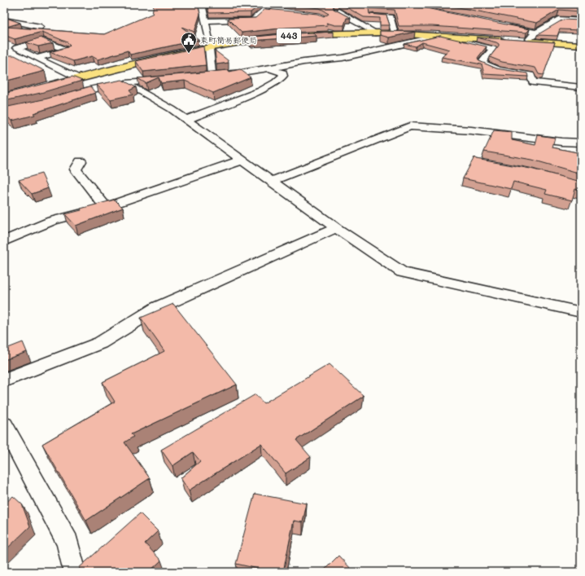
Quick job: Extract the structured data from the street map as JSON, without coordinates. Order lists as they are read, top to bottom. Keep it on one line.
{"streets":{"highway":["443"]},"places":{"public building":["東町簡易郵便局"]}}
